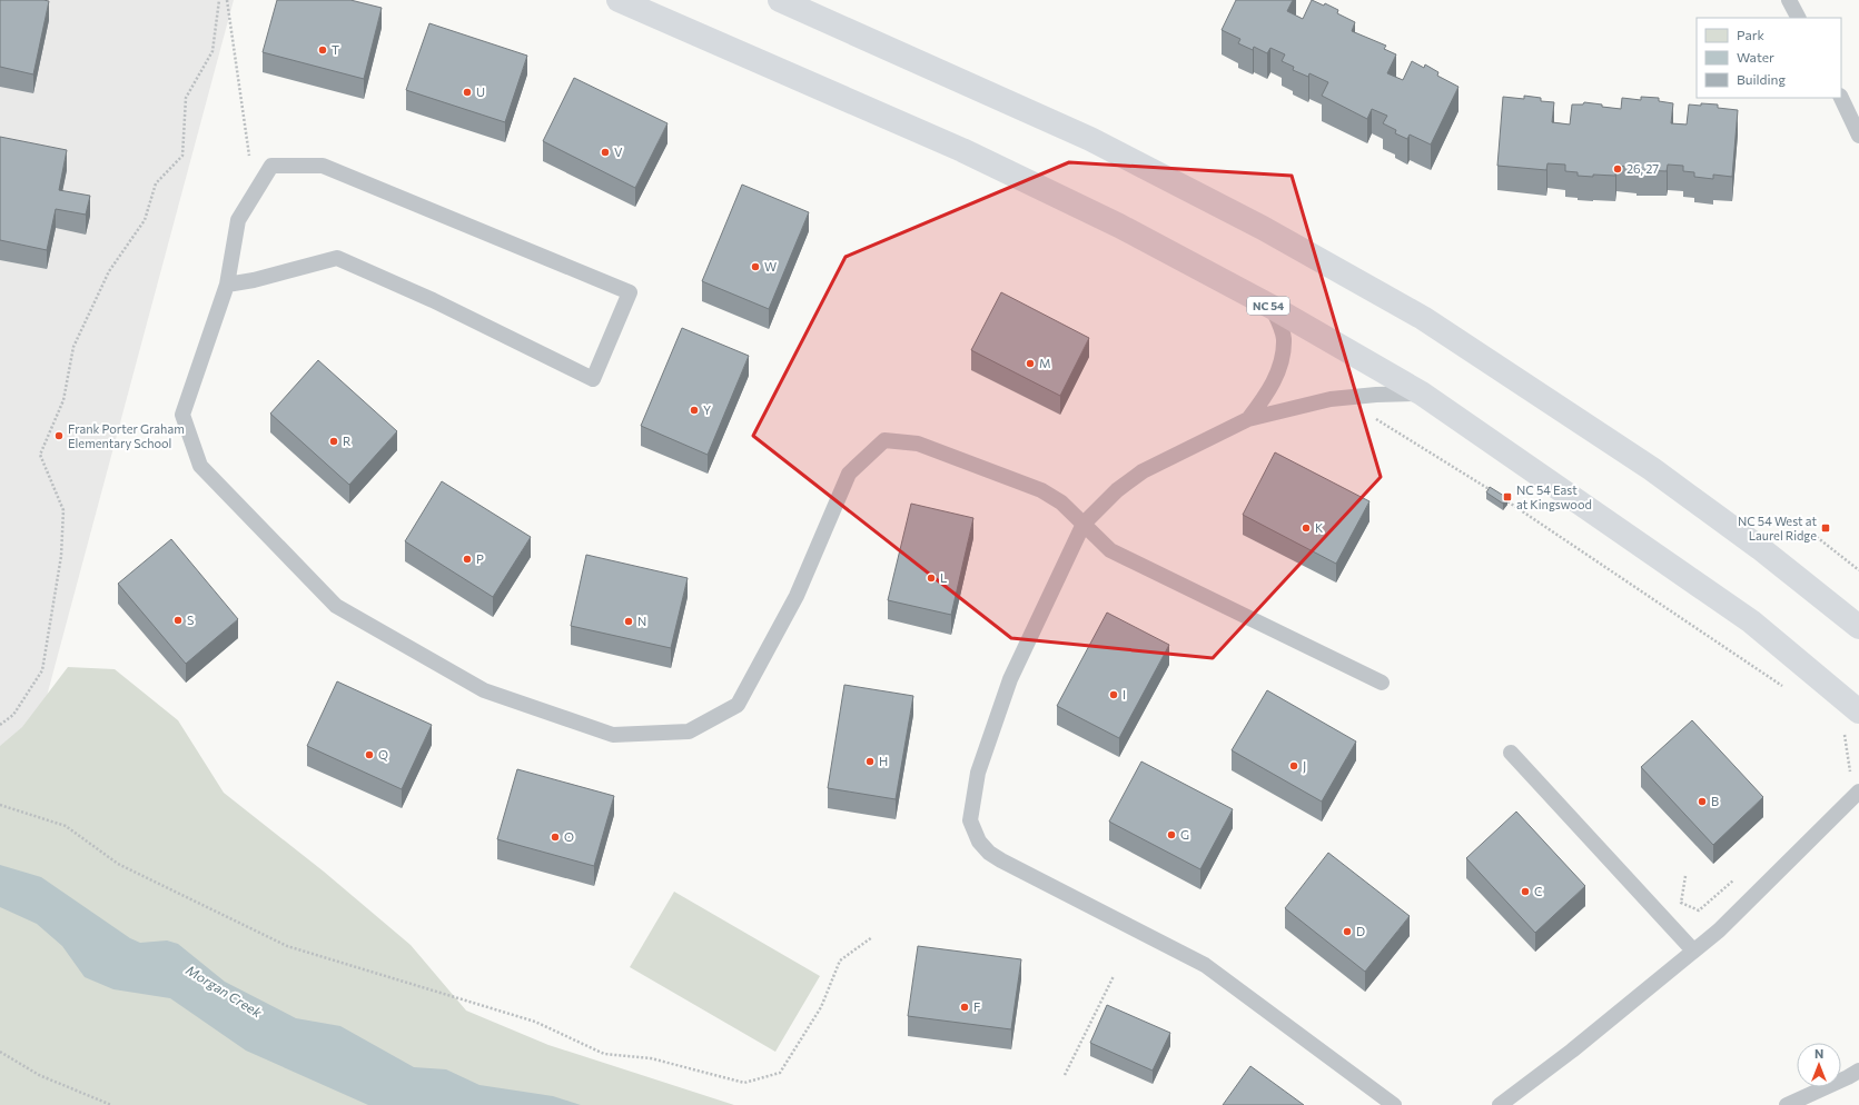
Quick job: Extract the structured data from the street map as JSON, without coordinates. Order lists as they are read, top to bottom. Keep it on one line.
{"streets":{"highway":["NC 54"]},"water":["Morgan Creek"],"places":{"other":["T","U","V","26, 27","W","M","Y","Frank Porter Graham Elementary School","R","K","P","L","S","N","I","Q","H","J","B","G","O","C","D","F"],"transit":["NC 54 East at Kingswood","NC 54 West at Laurel Ridge"]},"legend":["Park","Water","Building"],"north":"top"}
